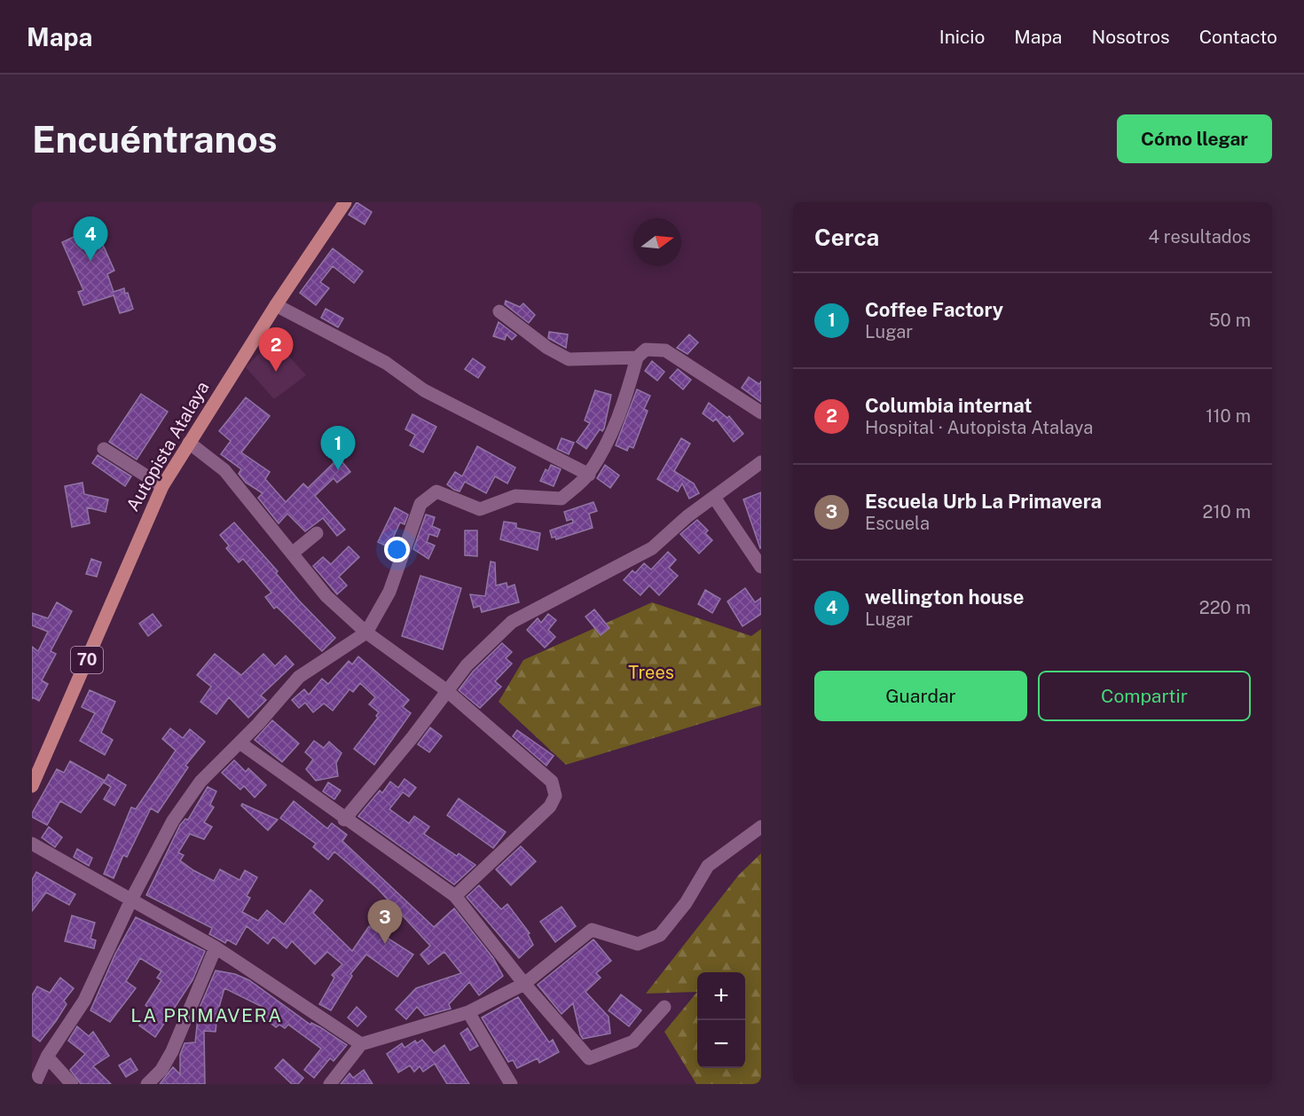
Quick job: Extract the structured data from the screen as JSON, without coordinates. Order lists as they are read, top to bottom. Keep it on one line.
{"streets":{"main road":["Autopista Atalaya","70"]},"districts":["LA PRIMAVERA"],"parks":["Trees"],"north":"right","page":{"header":"Mapa","nav":["Inicio","Mapa","Nosotros","Contacto"],"buttons":["Cómo llegar",["Guardar","Compartir"]],"title":"Encuéntranos","heading":["Cerca","4 resultados"],"pins":["4","2","1","3"],"list":[{"mark":"1","name":"Coffee Factory","note":"Lugar","value":"50 m"},{"mark":"2","name":"Columbia internat","note":"Hospital · Autopista Atalaya","value":"110 m"},{"mark":"3","name":"Escuela Urb La Primavera","note":"Escuela","value":"210 m"},{"mark":"4","name":"wellington house","note":"Lugar","value":"220 m"}],"map_buttons":["+","−"]}}
